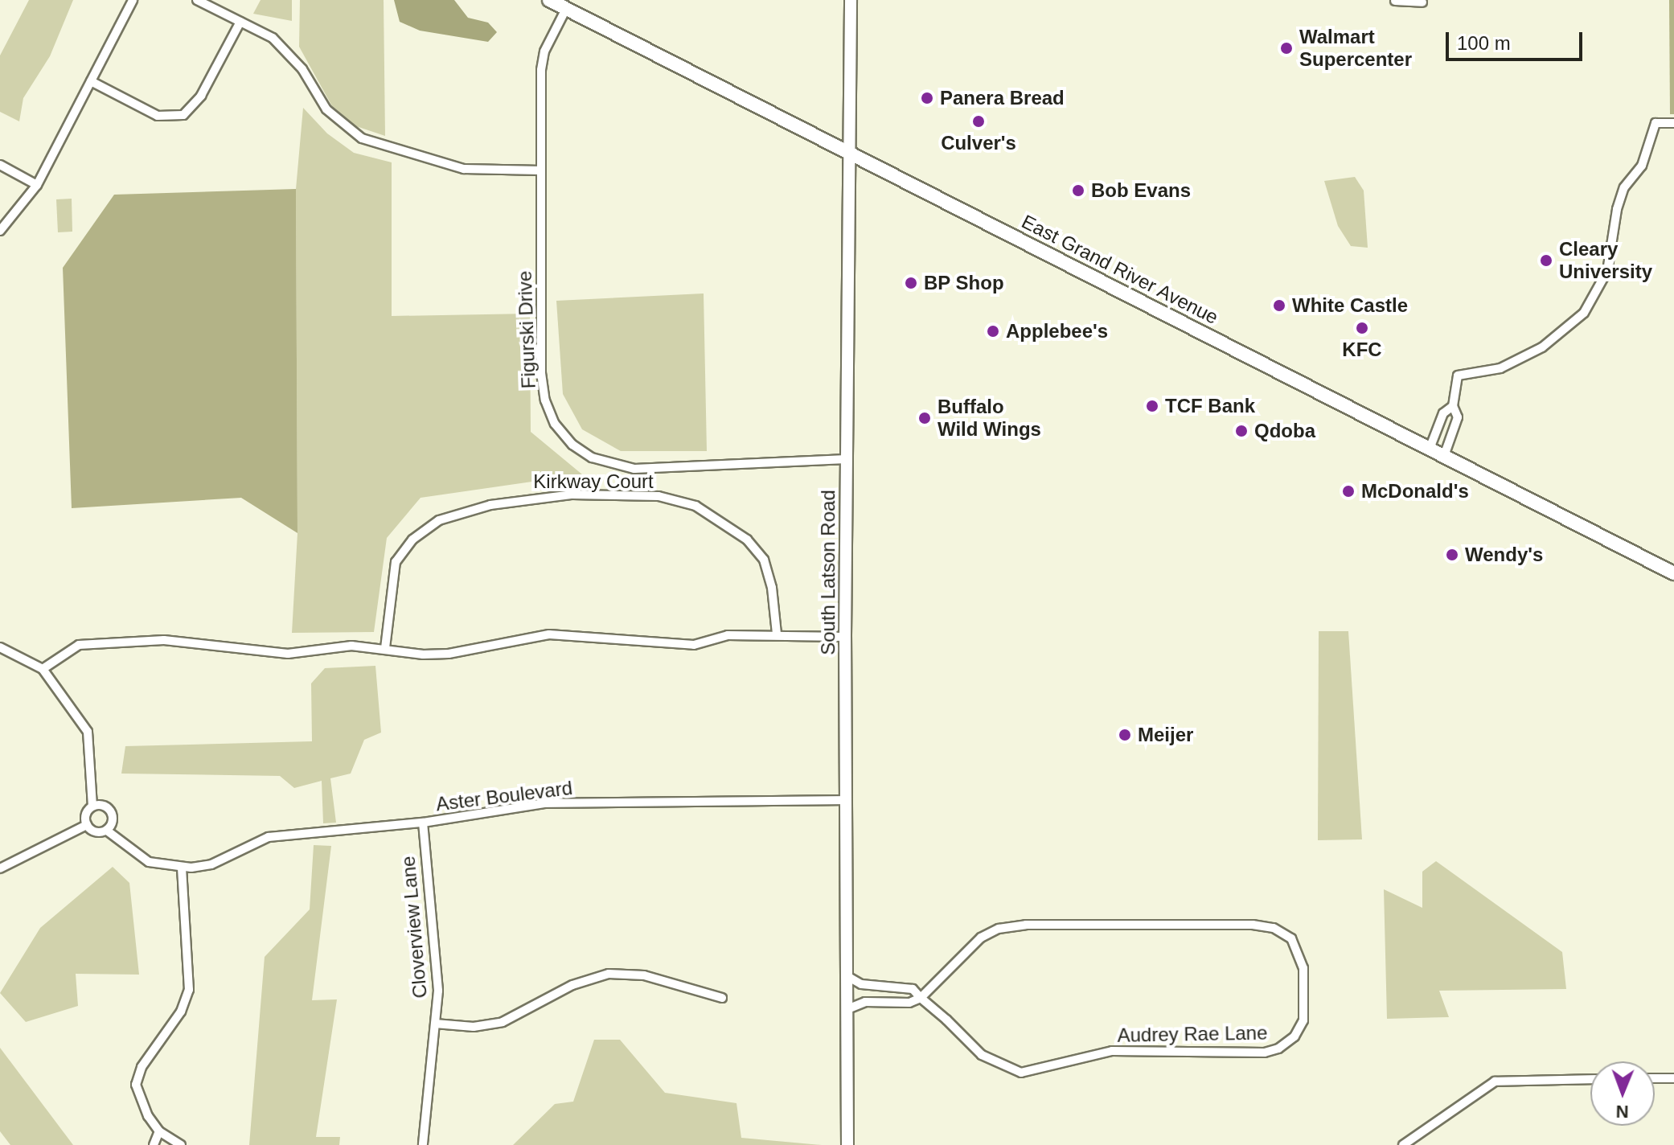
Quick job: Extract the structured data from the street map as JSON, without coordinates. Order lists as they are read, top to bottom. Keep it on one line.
{"streets":{"main road":["East Grand River Avenue","South Latson Road"],"street":["Figurski Drive","Kirkway Court","Aster Boulevard","Cloverview Lane","Audrey Rae Lane"]},"crossings":[["East Grand River Avenue","Figurski Drive"],["East Grand River Avenue","South Latson Road"],["Figurski Drive","South Latson Road"],["South Latson Road","Aster Boulevard"],["South Latson Road","Audrey Rae Lane"],["Aster Boulevard","Cloverview Lane"]],"places":["Walmart Supercenter","Panera Bread","Culver's","Bob Evans","Cleary University","BP Shop","White Castle","KFC","Applebee's","TCF Bank","Buffalo Wild Wings","Qdoba","McDonald's","Wendy's","Meijer"],"scale_bar":"100 m","north":"bottom"}
